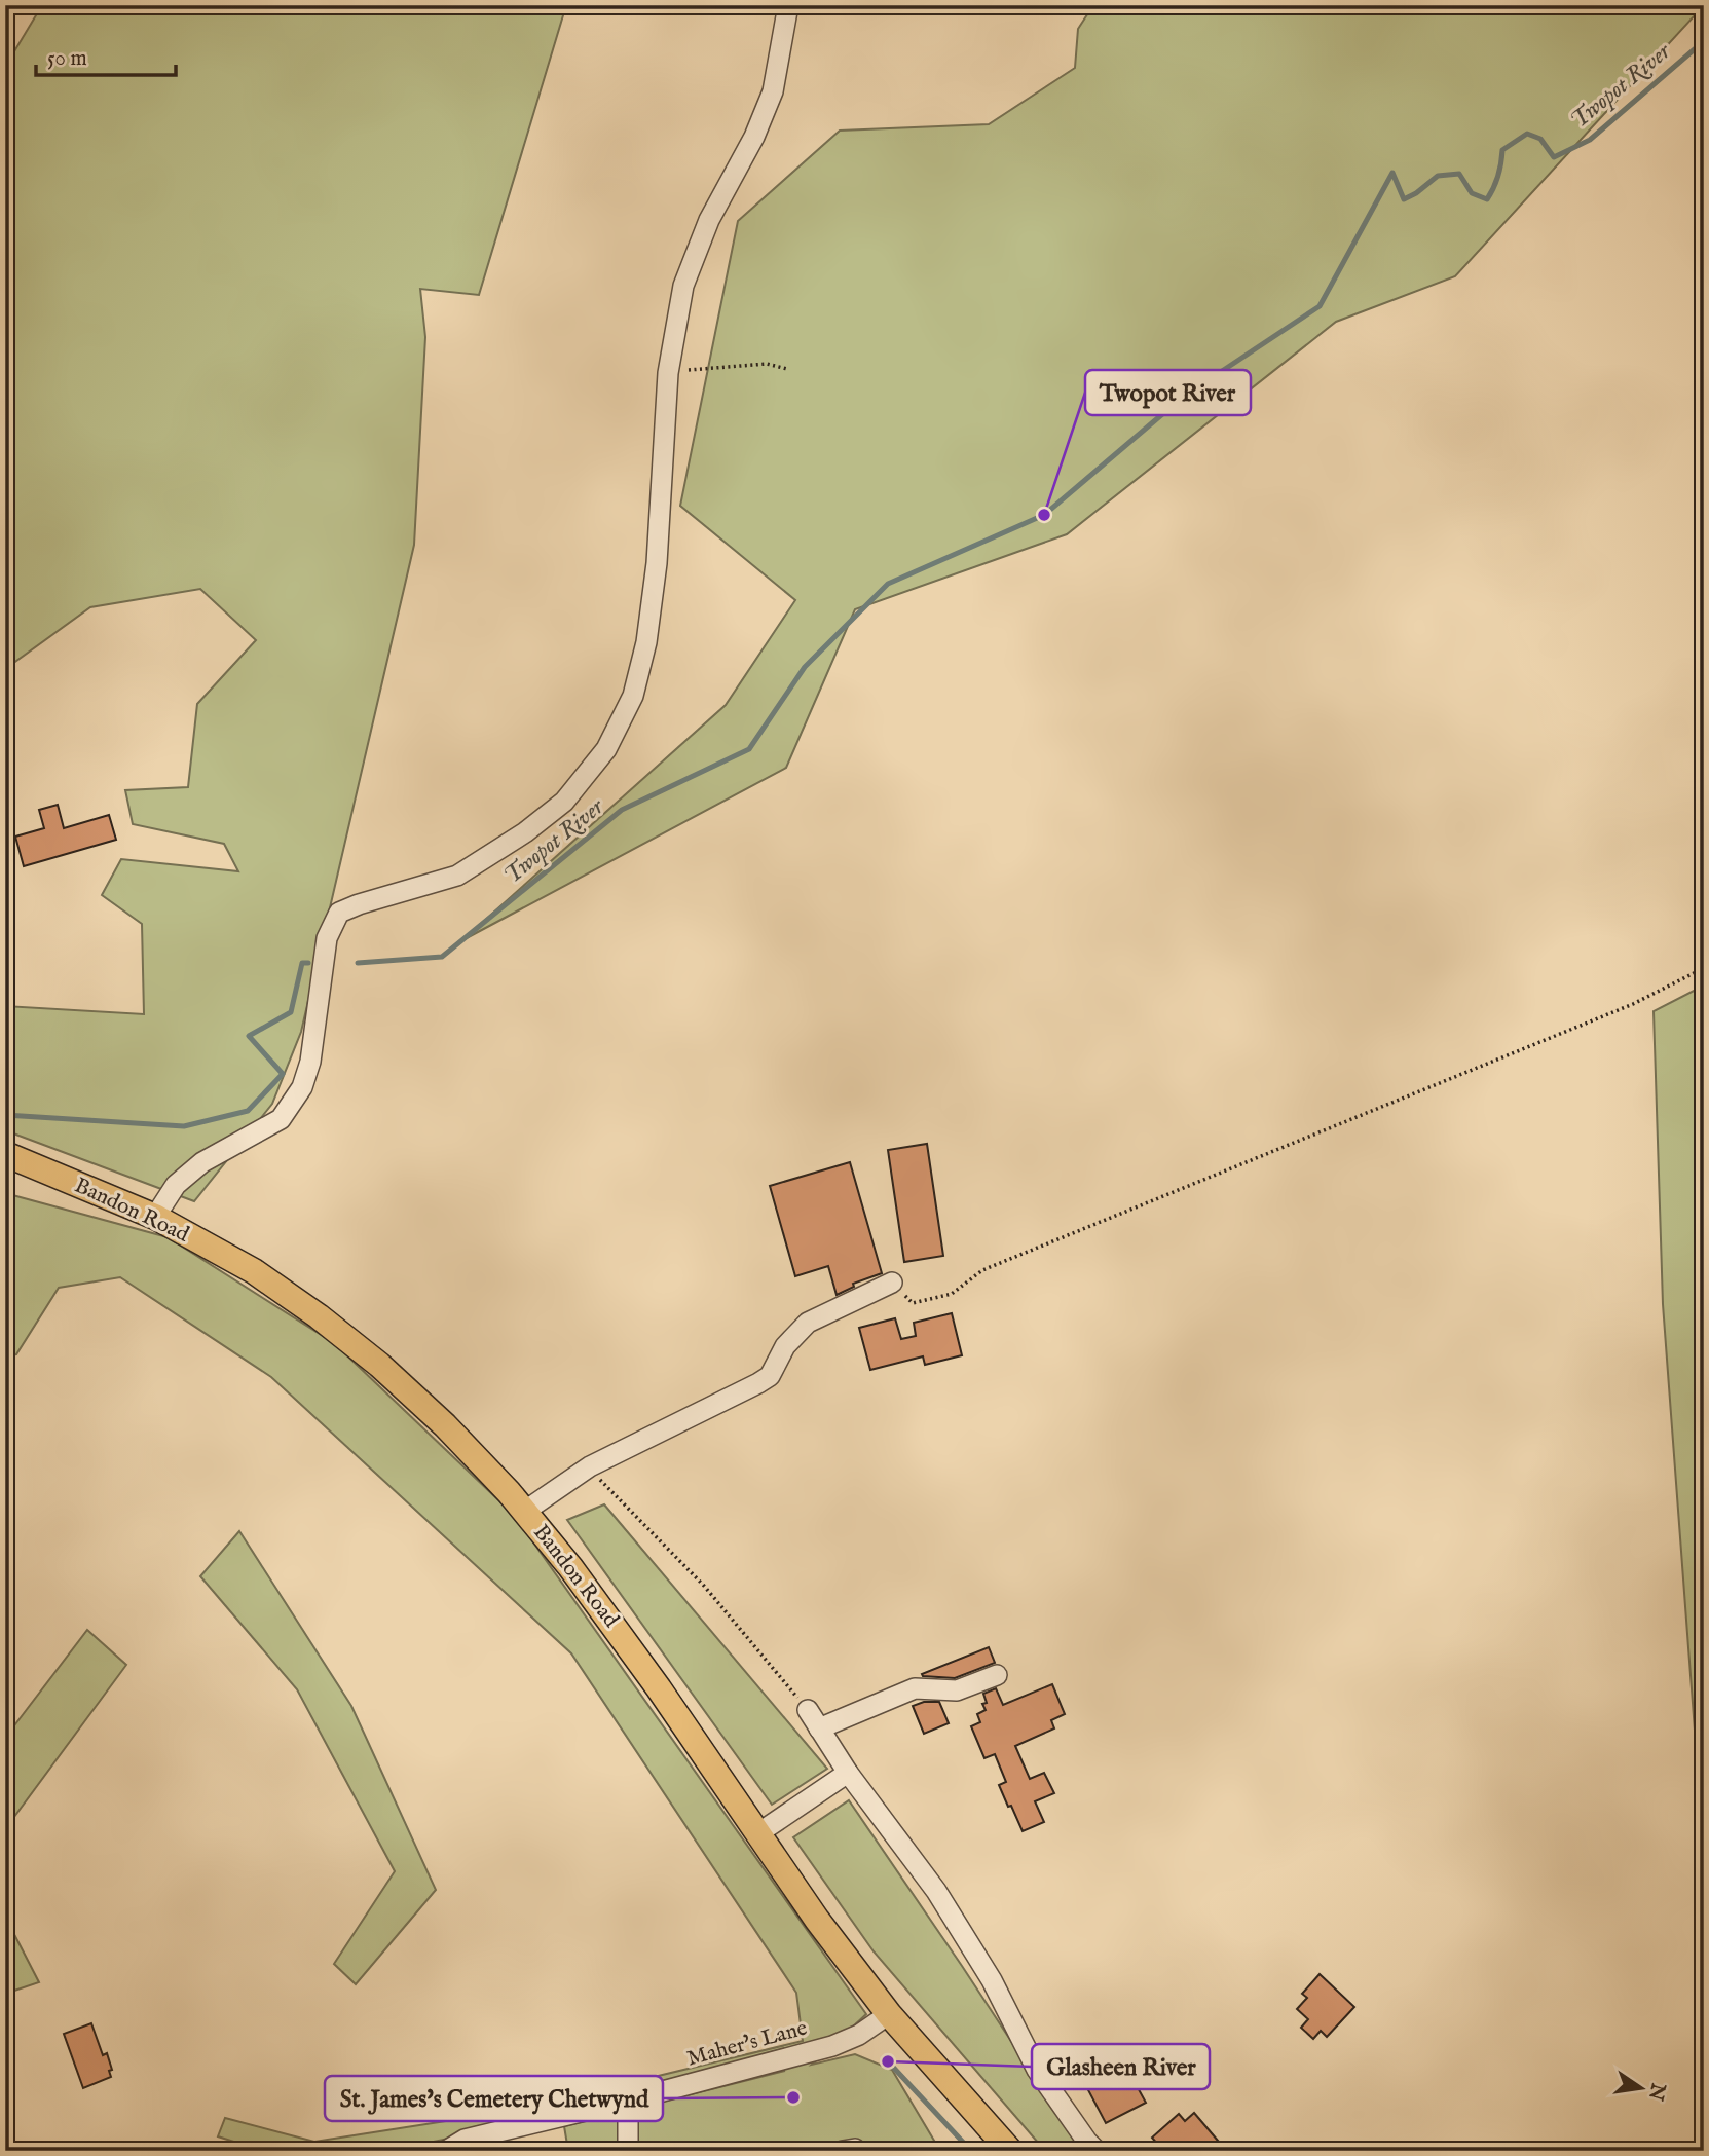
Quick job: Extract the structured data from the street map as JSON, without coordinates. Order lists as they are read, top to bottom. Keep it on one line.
{"streets":{"main road":["Bandon Road"],"street":["Maher's Lane"]},"crossings":[["Bandon Road","Maher's Lane"]],"water":["Twopot River"],"places":["Twopot River","Glasheen River","St. James's Cemetery Chetwynd"],"scale_bar":"50 m","north":"right"}
